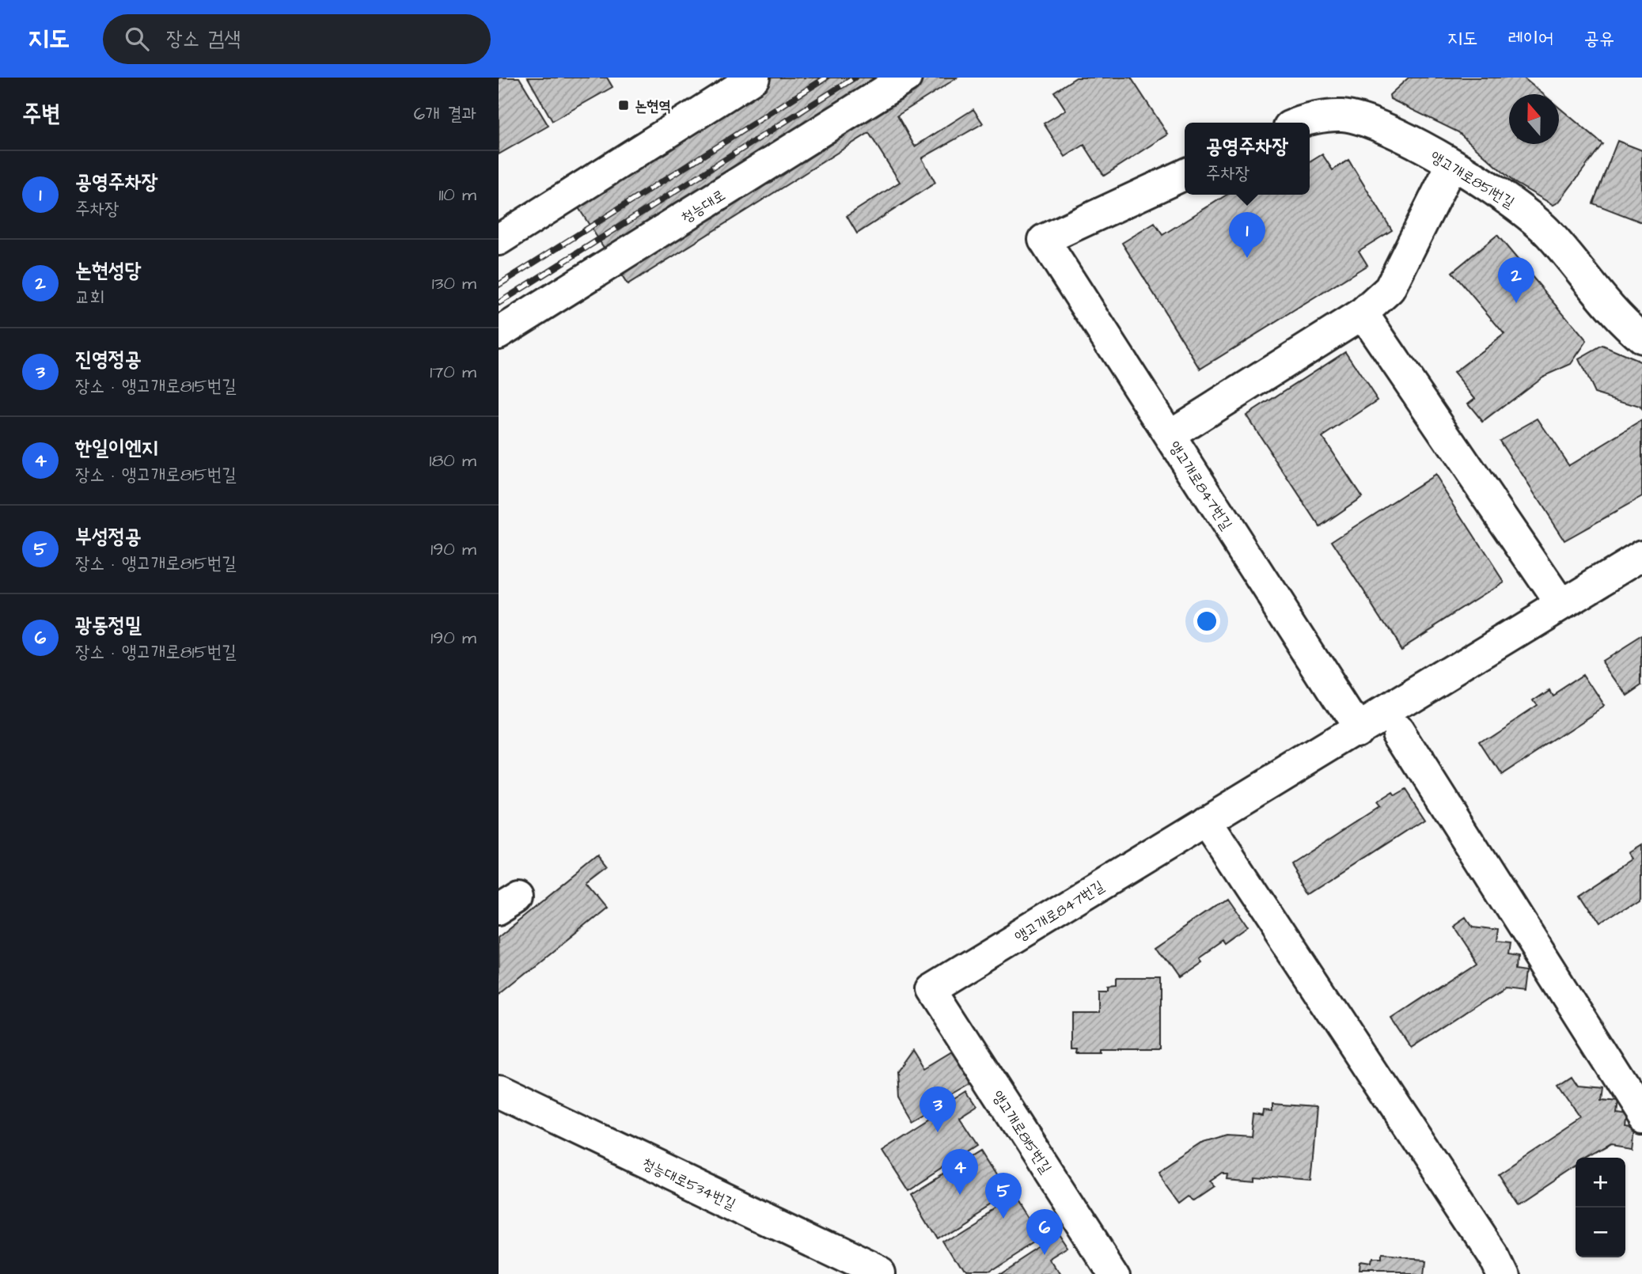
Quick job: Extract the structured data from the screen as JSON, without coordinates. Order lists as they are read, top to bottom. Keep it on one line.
{"streets":{"street":["앵고개로851번길","청능대로","앵고개로847번길","앵고개로815번길","청능대로534번길"]},"crossings":[["앵고개로847번길","앵고개로815번길"]],"places":{"transit":["논현역"]},"north":"top","page":{"header":"지도","search":"장소 검색","nav":["지도","레이어","공유"],"heading":["주변","6개 결과"],"popup":["공영주차장","주차장"],"list":[{"mark":"1","name":"공영주차장","note":"주차장","value":"110 m"},{"mark":"2","name":"논현성당","note":"교회","value":"130 m"},{"mark":"3","name":"진영정공","note":"장소 · 앵고개로815번길","value":"170 m"},{"mark":"4","name":"한일이엔지","note":"장소 · 앵고개로815번길","value":"180 m"},{"mark":"5","name":"부성정공","note":"장소 · 앵고개로815번길","value":"190 m"},{"mark":"6","name":"광동정밀","note":"장소 · 앵고개로815번길","value":"190 m"}],"pins":["1","2","3","4","5","6"],"map_buttons":["+","−"]}}
